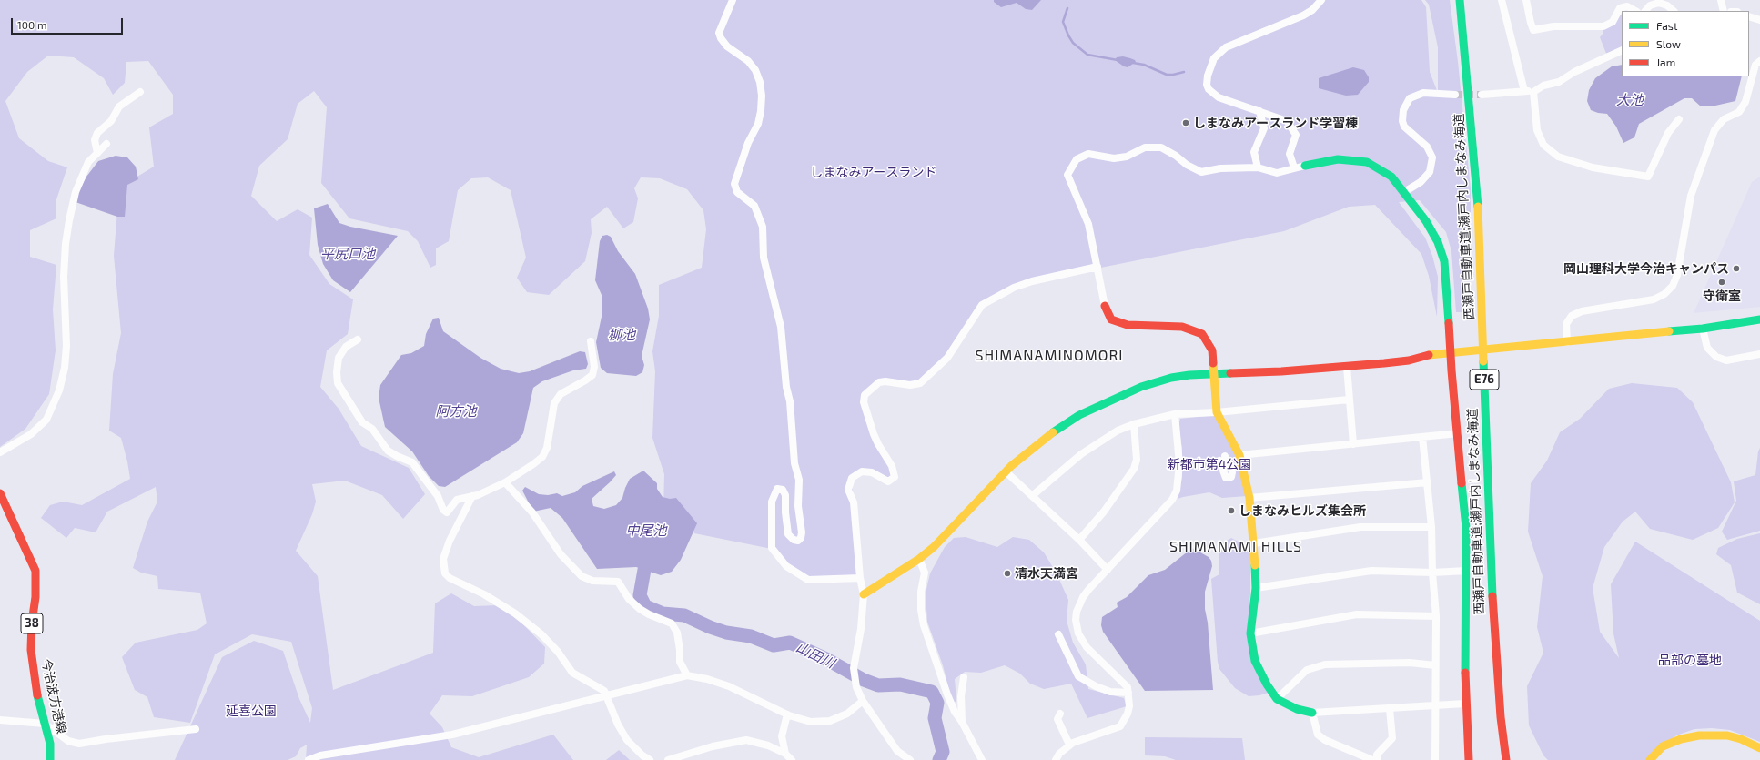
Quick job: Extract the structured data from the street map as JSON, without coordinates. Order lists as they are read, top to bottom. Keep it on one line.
{"streets":{"main road":["西瀬戸自動車道;瀬戸内しまなみ海道","E76","38","今治波方港線"]},"districts":["SHIMANAMINOMORI","SHIMANAMI HILLS"],"water":["大池","平尻口池","柳池","阿方池","中尾池","山田川"],"parks":["しまなみアースランド","新都市第4公園","品部の墓地","延喜公園"],"places":["しまなみアースランド学習棟","岡山理科大学今治キャンパス","守衛室","しまなみヒルズ集会所","清水天満宮"],"legend":["Fast","Slow","Jam"],"scale_bar":"100 m"}
